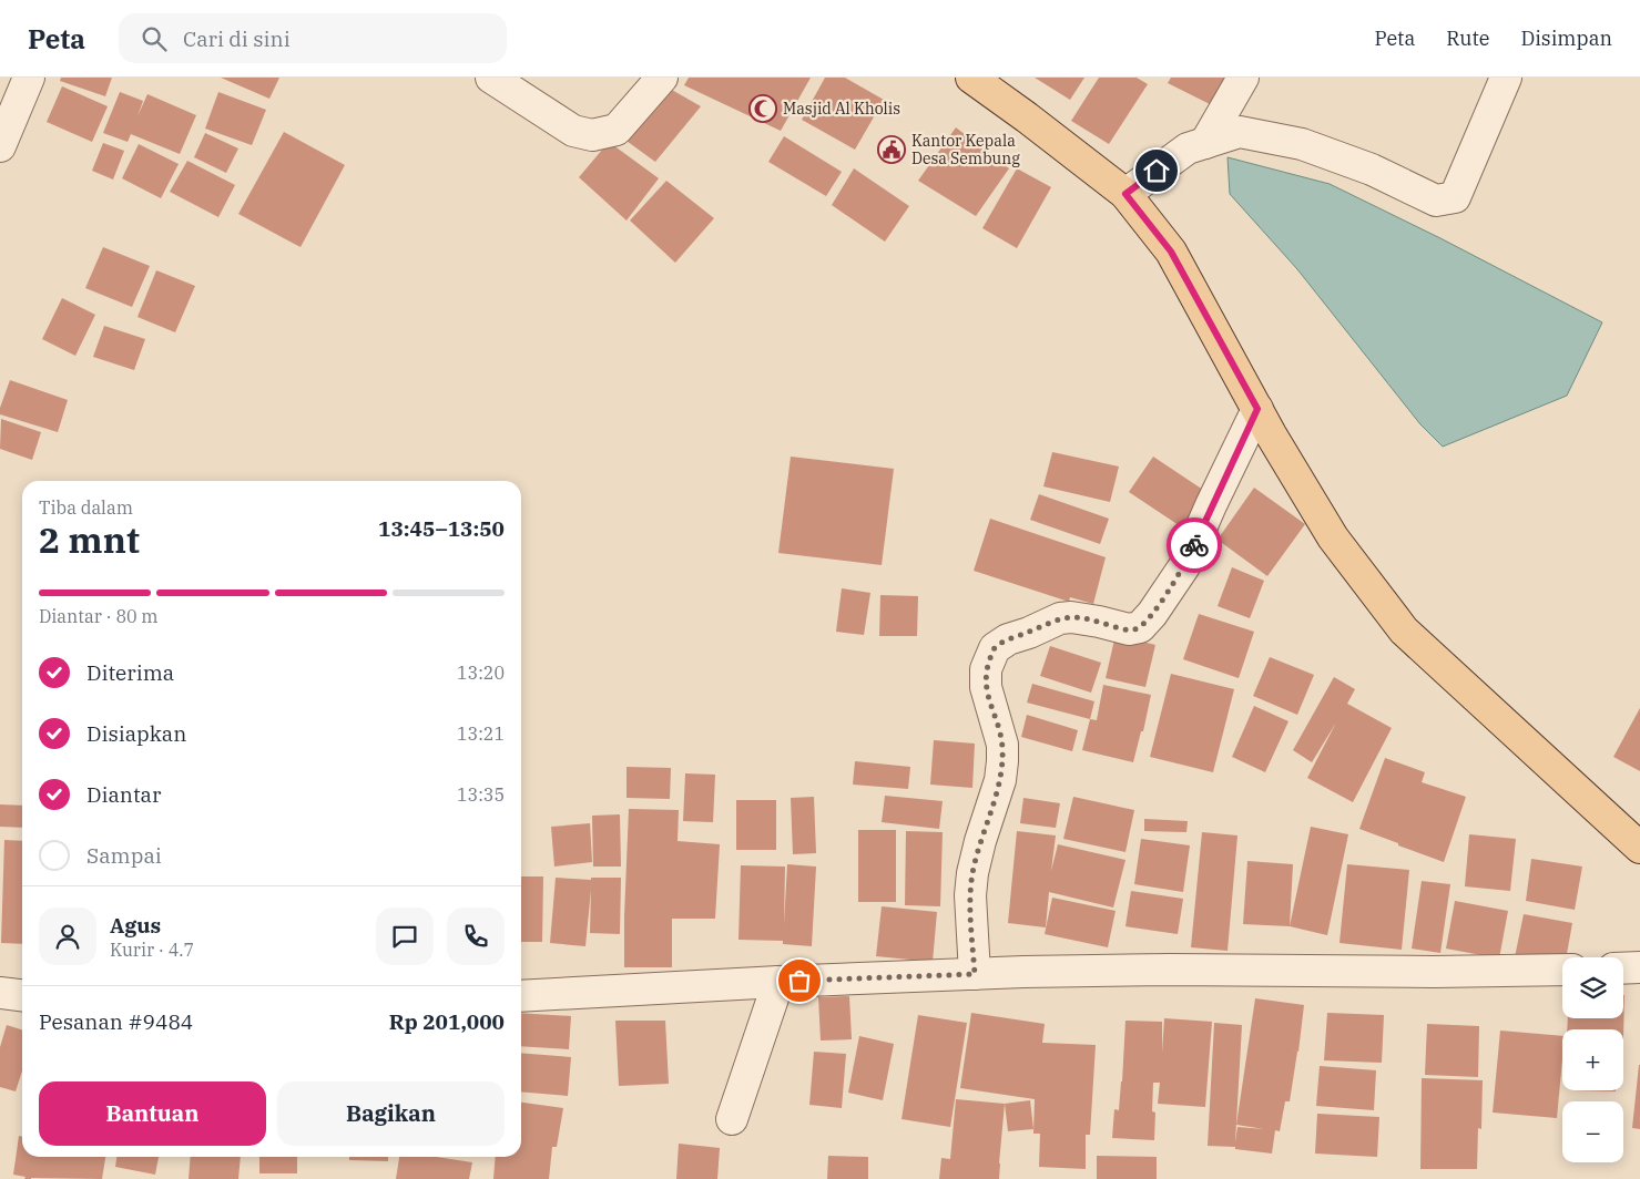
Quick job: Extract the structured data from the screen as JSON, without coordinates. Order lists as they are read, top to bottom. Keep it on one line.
{"places":{"mosque":["Masjid Al Kholis"],"public building":["Kantor Kepala Desa Sembung"]},"page":{"header":"Peta","search":"Cari di sini","nav":["Peta","Rute","Disimpan"],"heading":["2 mnt","Tiba dalam","13:45–13:50"],"panel":["Agus","Kurir · 4.7","Pesanan #9484","Rp 201,000"],"bar":"Diantar · 80 m","list":[["Diterima","13:20"],["Disiapkan","13:21"],["Diantar","13:35"],"Sampai"],"map_buttons":["+","−"],"buttons":["Bantuan","Bagikan"]}}
